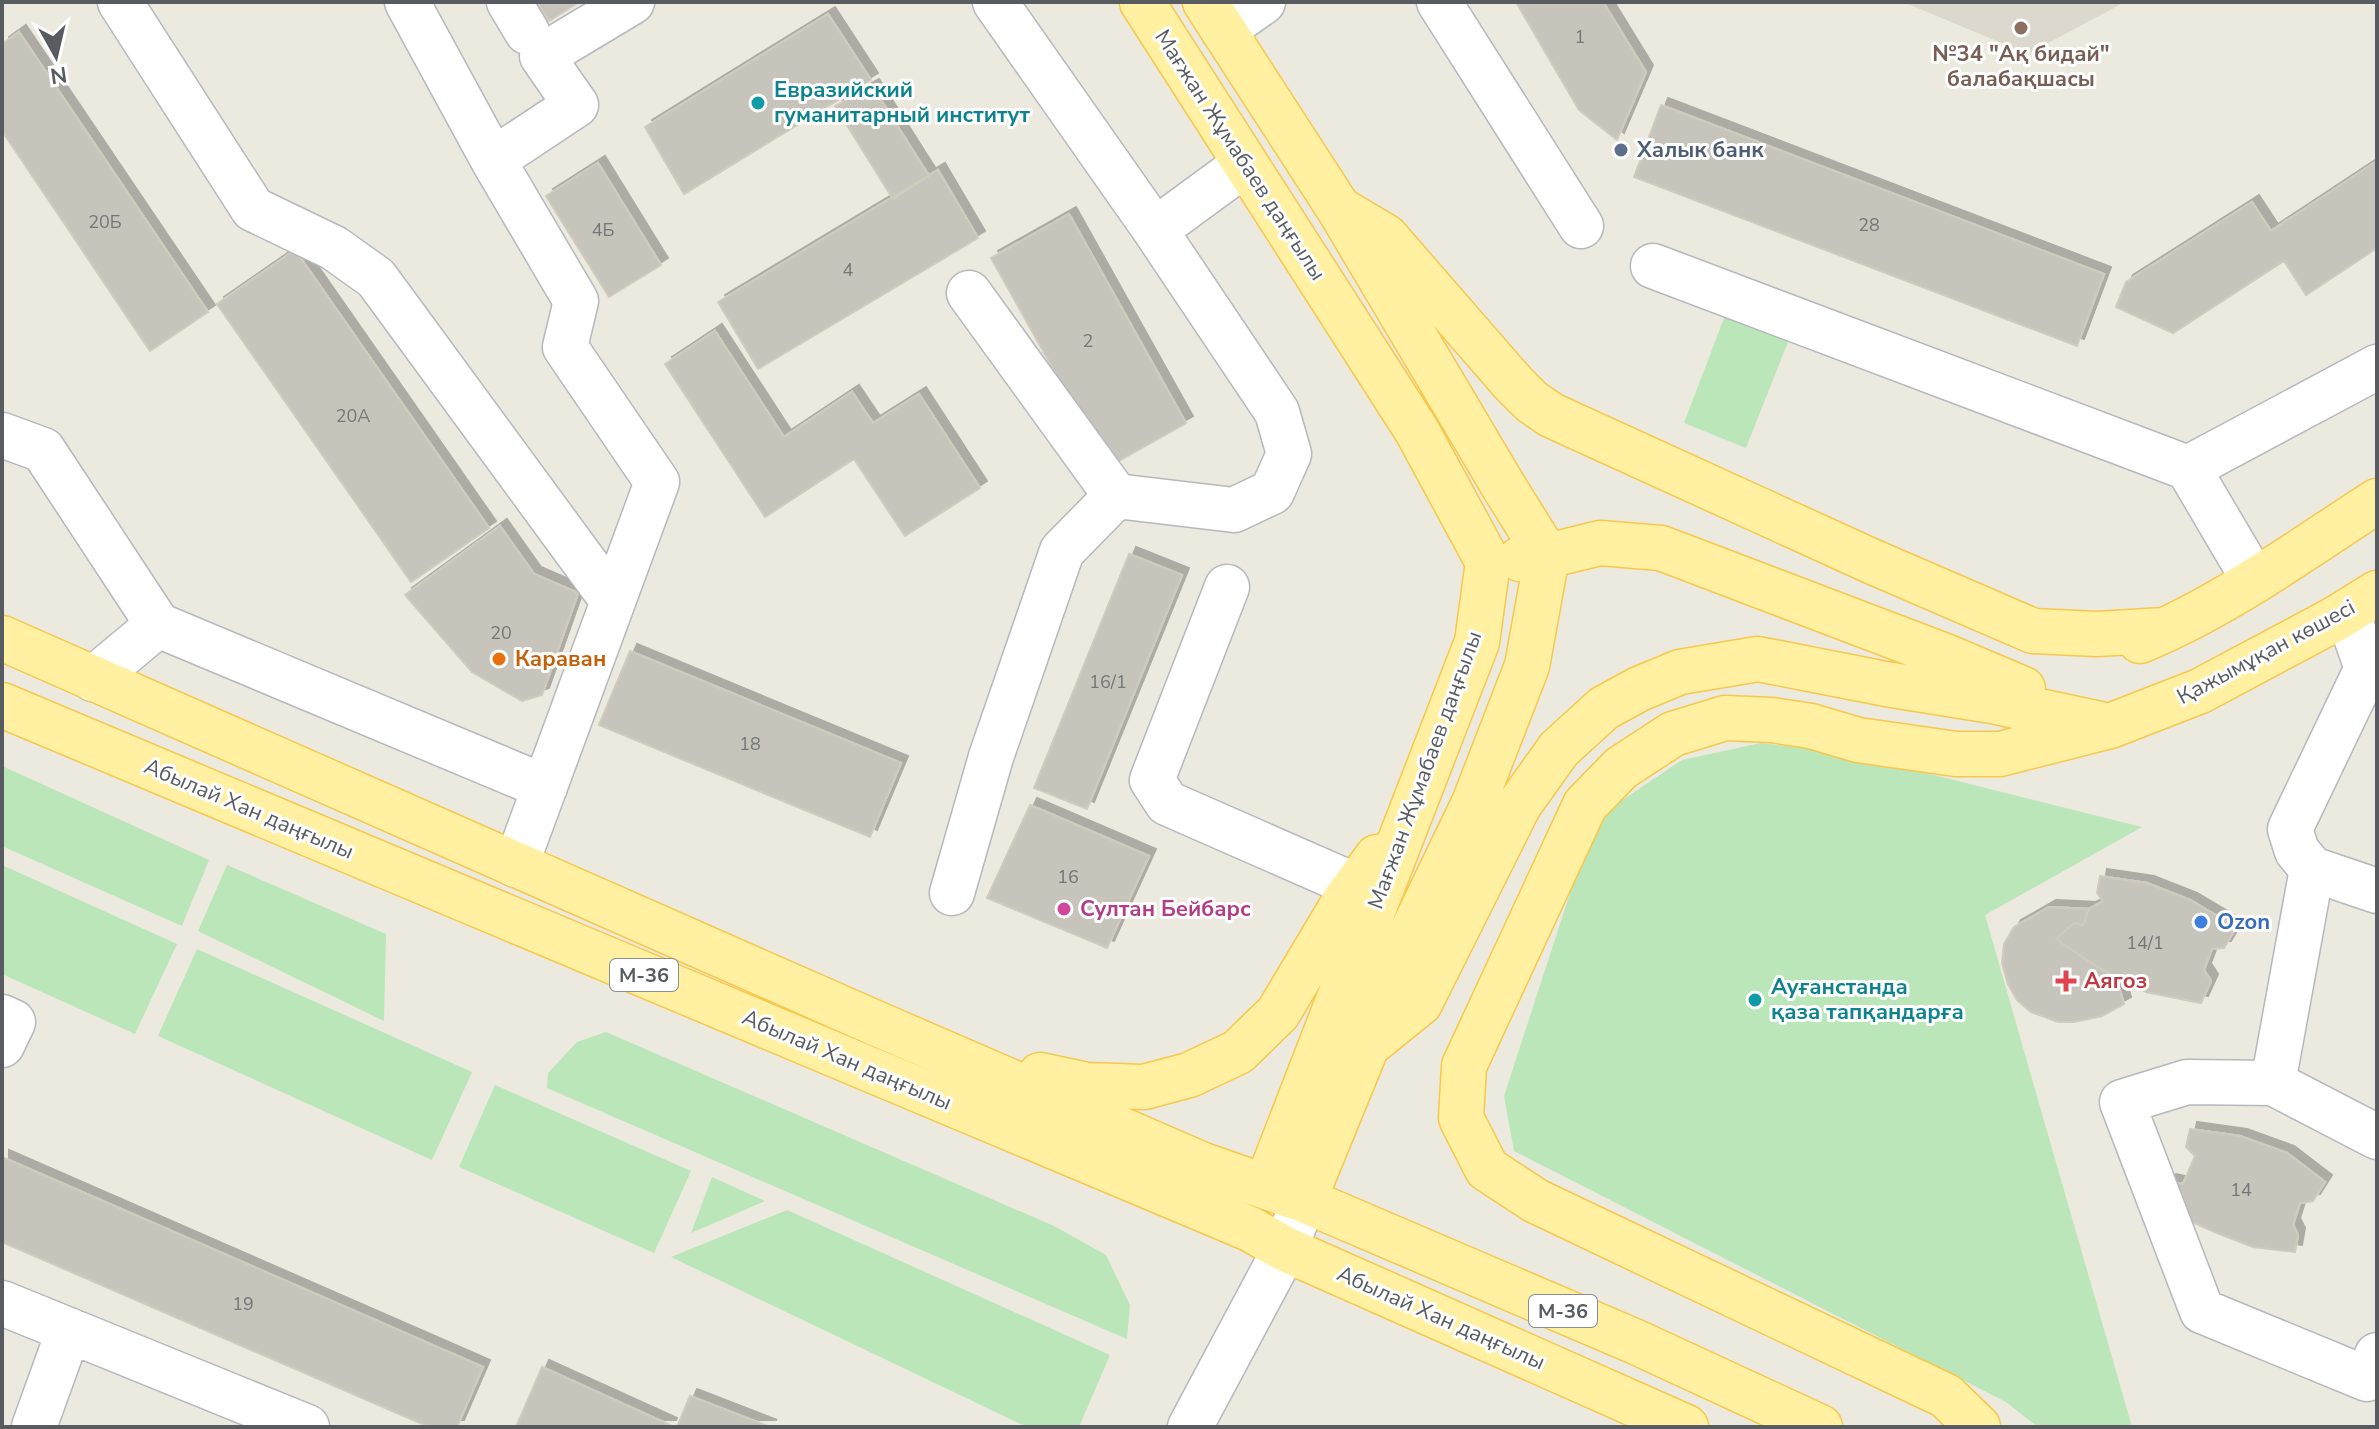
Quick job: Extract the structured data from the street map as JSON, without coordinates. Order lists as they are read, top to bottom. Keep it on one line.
{"streets":{"main road":["Мағжан Жұмабаев даңғылы","Қажымұқан көшесі","Абылай Хан даңғылы","M-36"]},"crossings":[["Мағжан Жұмабаев даңғылы","Абылай Хан даңғылы"]],"places":{"other":["№34 \"Ақ бидай\" балабақшасы","Евразийский гуманитарный институт","Халык банк","Караван","Султан Бейбарс","Ozon","Ауғанстанда қаза тапқандарға"],"health":["Аягоз"]},"house_numbers":["1","20Б","28","4Б","4","2","20А","20","16/1","18","16","14/1","14","19"],"north":"bottom"}
